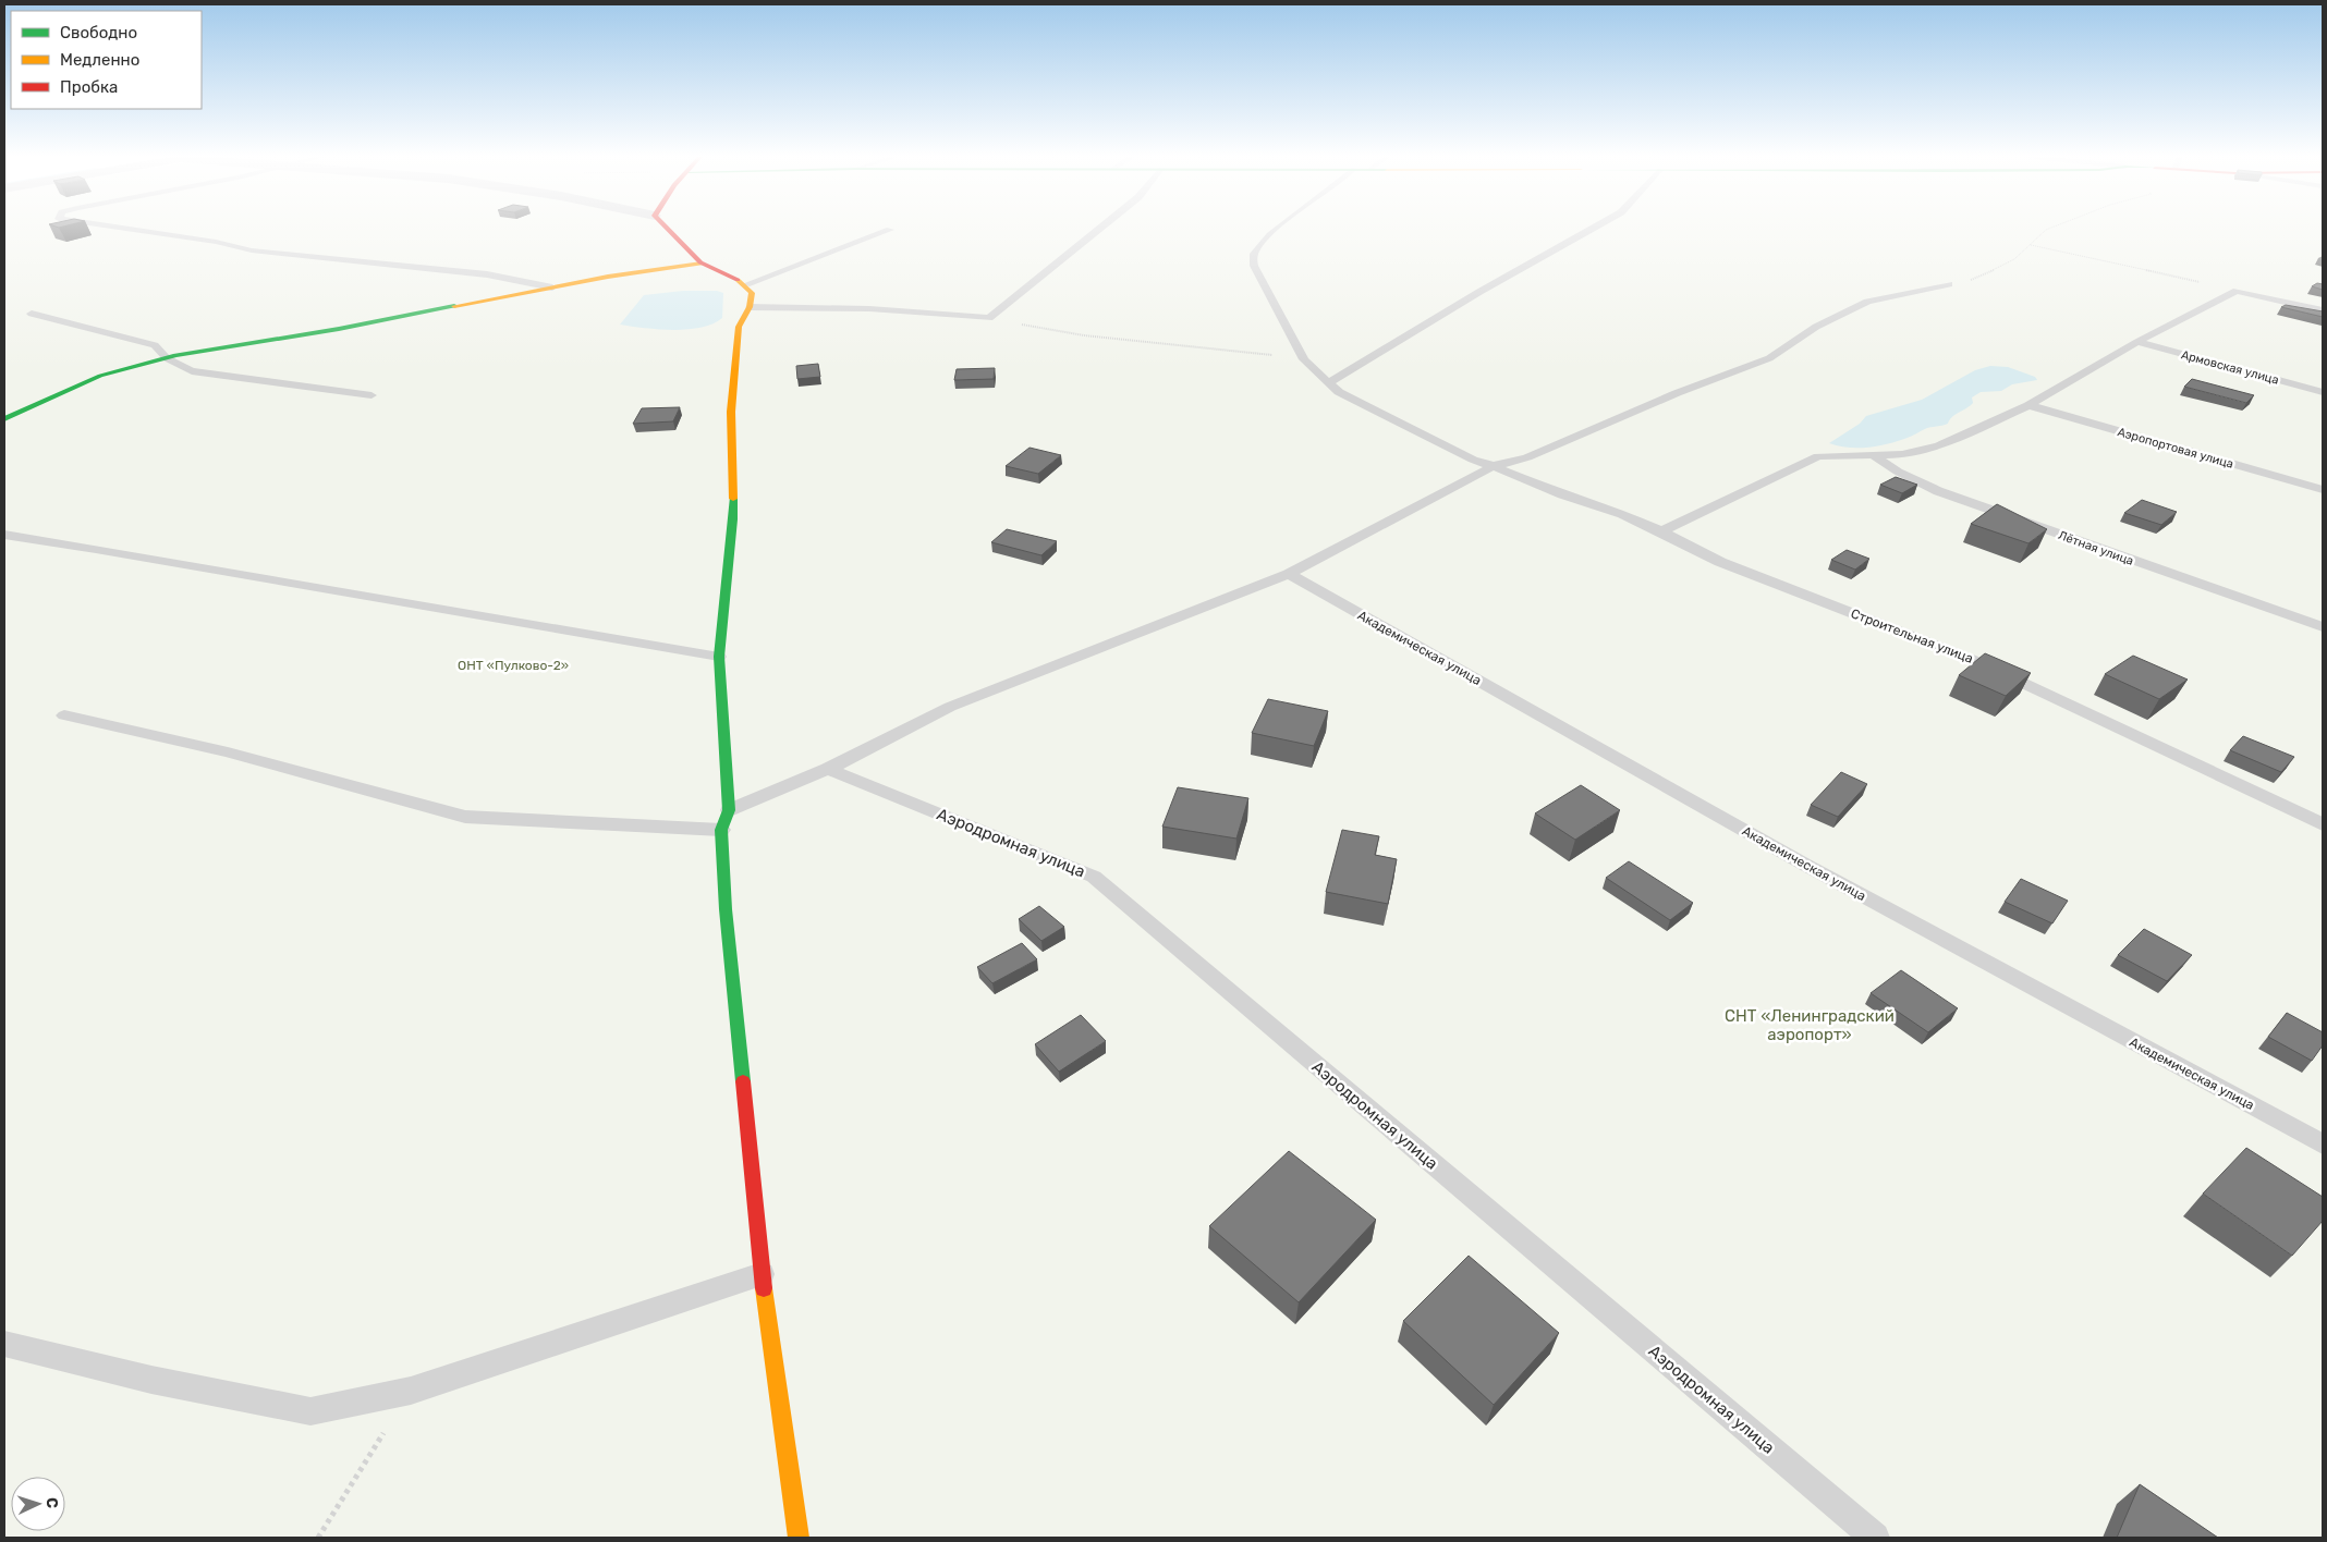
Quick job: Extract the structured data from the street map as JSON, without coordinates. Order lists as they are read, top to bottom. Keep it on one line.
{"streets":{"lane":["Армовская улица","Аэропортовая улица","Лётная улица","Строительная улица","Академическая улица","Аэродромная улица"]},"parks":["ОНТ «Пулково-2»","СНТ «Ленинградский аэропорт»"],"legend":["Свободно","Медленно","Пробка"],"north":"right"}
